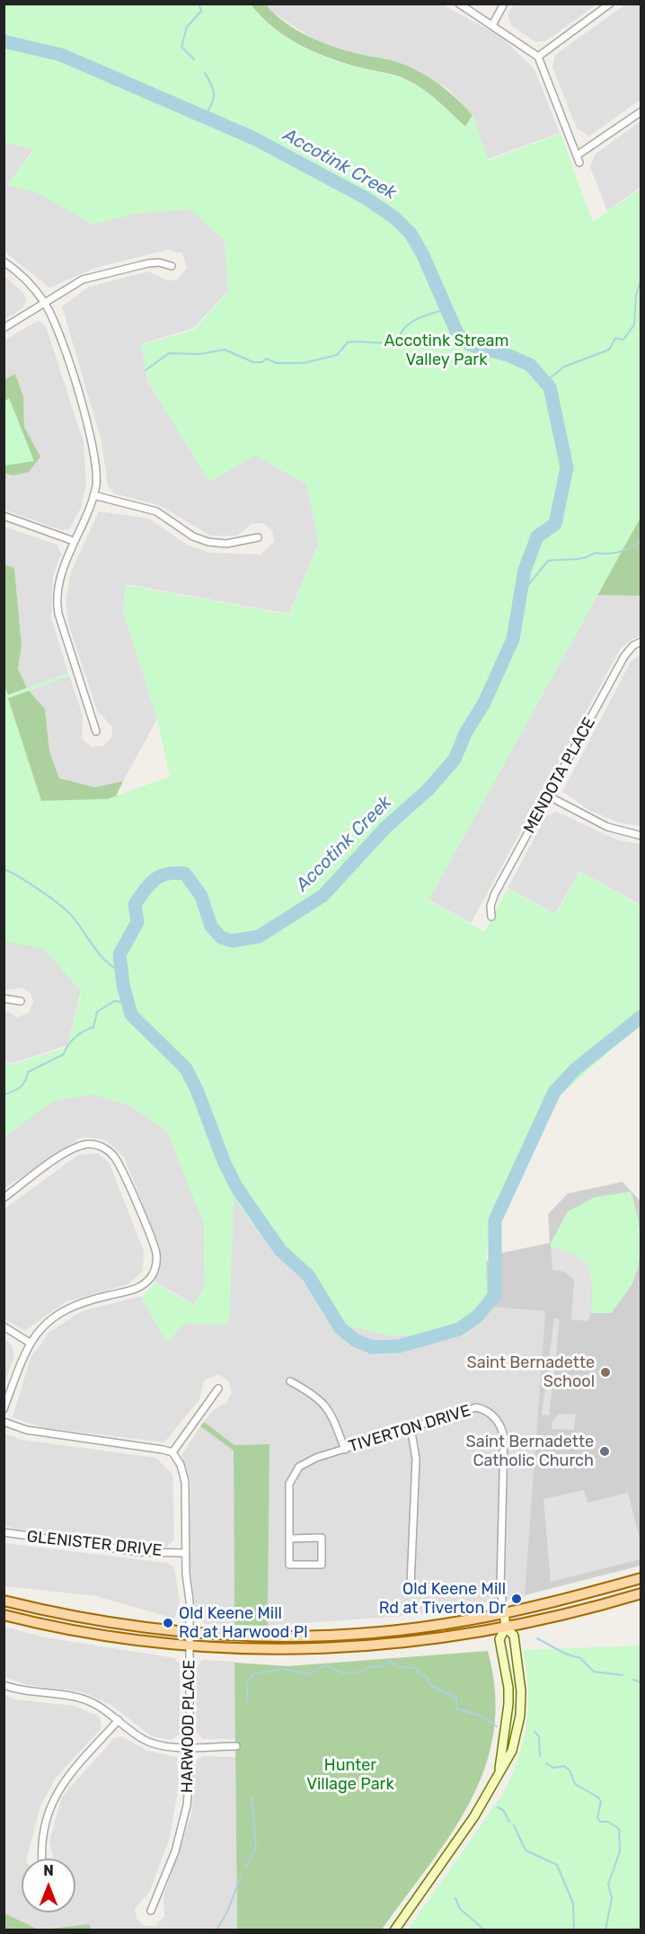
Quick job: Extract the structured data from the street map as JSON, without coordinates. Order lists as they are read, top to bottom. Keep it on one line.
{"streets":{"street":["MENDOTA PLACE","TIVERTON DRIVE","GLENISTER DRIVE","HARWOOD PLACE"]},"crossings":[["GLENISTER DRIVE","HARWOOD PLACE"]],"water":["Accotink Creek"],"parks":["Accotink Stream Valley Park","Hunter Village Park"],"places":["Saint Bernadette School","Saint Bernadette Catholic Church","Old Keene Mill Rd at Tiverton Dr","Old Keene Mill Rd at Harwood Pl"],"north":"top"}
